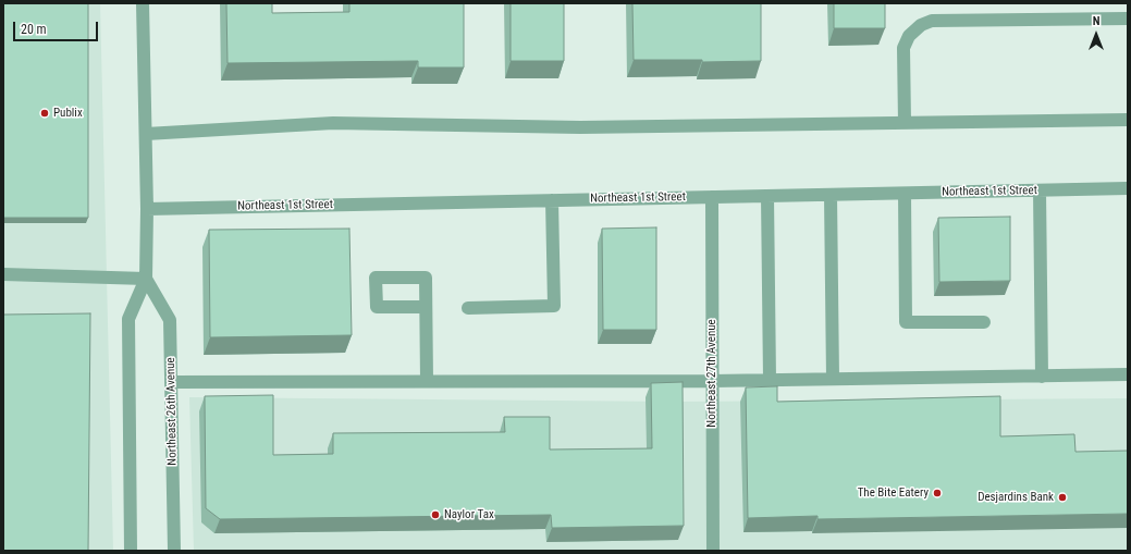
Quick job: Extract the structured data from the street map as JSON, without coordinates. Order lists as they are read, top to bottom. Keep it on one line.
{"streets":{"street":["Northeast 1st Street","Northeast 27th Avenue","Northeast 26th Avenue"]},"crossings":[["Northeast 1st Street","Northeast 27th Avenue"]],"places":["Publix","The Bite Eatery","Desjardins Bank","Naylor Tax"],"scale_bar":"20 m","north":"top"}
